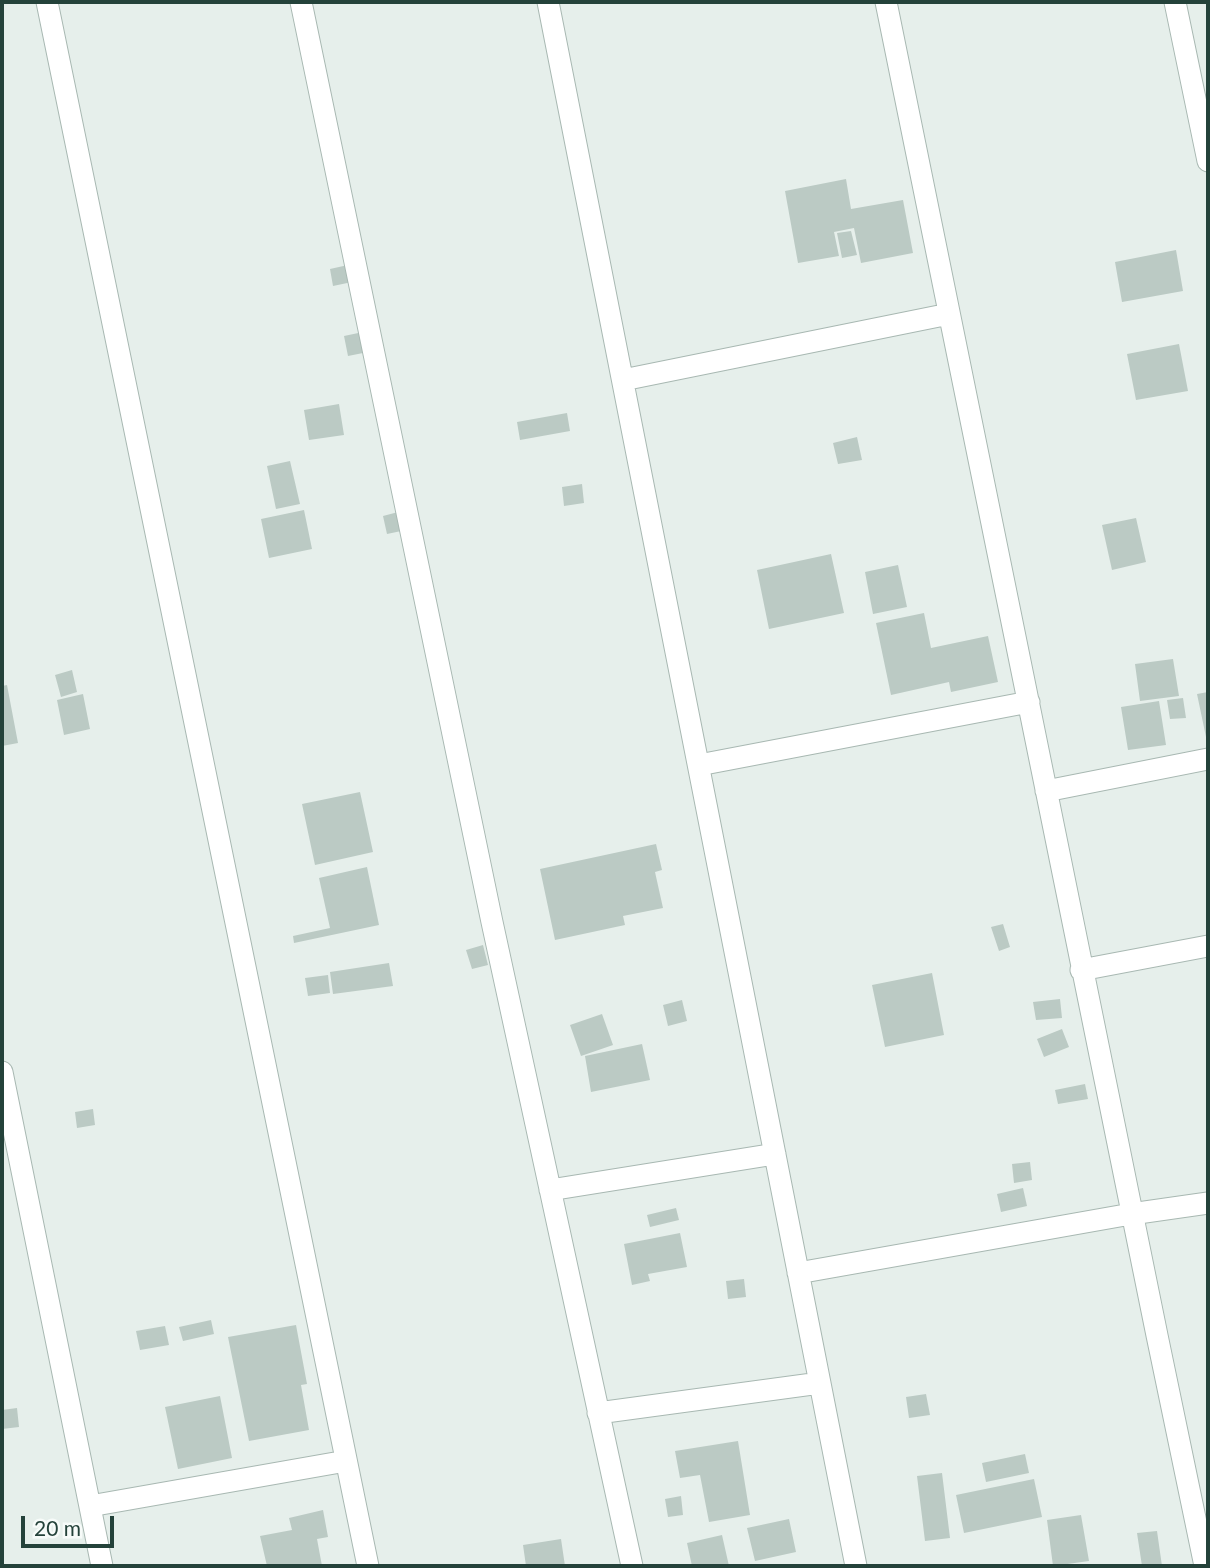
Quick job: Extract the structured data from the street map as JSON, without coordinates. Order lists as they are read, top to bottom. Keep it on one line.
{"scale_bar":"20 m"}
